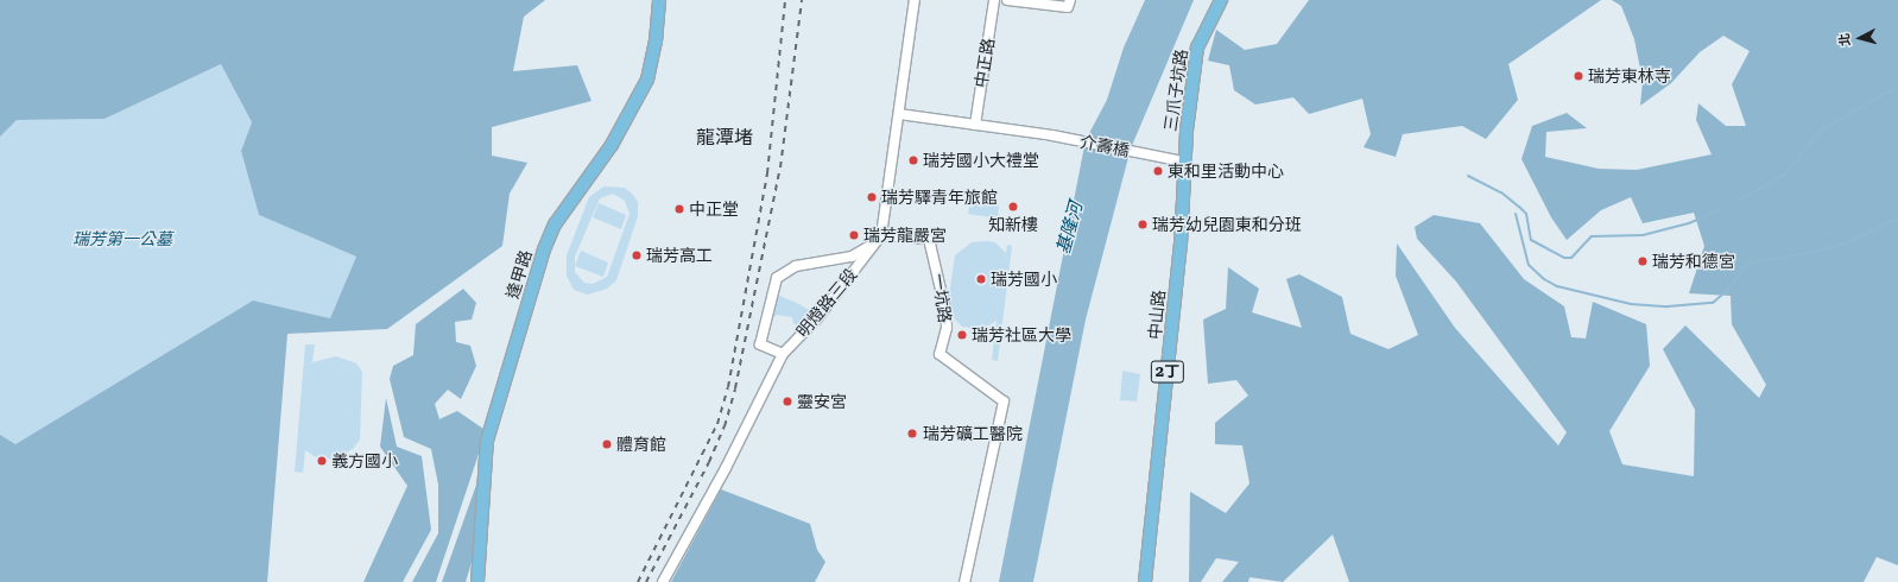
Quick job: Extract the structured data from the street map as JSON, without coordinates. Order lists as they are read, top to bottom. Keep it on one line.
{"streets":{"main road":["三爪子坑路","逢甲路","中山路","2丁"],"street":["中正路","介壽橋","一坑路","明燈路三段"]},"crossings":[["中正路","介壽橋"],["三爪子坑路","介壽橋"],["三爪子坑路","中山路"],["介壽橋","中山路"],["一坑路","明燈路三段"]],"districts":["龍潭堵"],"water":["基隆河"],"parks":["瑞芳第一公墓"],"places":["瑞芳東林寺","瑞芳國小大禮堂","東和里活動中心","瑞芳驛青年旅館","知新樓","中正堂","瑞芳幼兒園東和分班","瑞芳龍嚴宮","瑞芳高工","瑞芳和德宮","瑞芳國小","瑞芳社區大學","靈安宮","瑞芳礦工醫院","體育館","義方國小"],"north":"left"}
